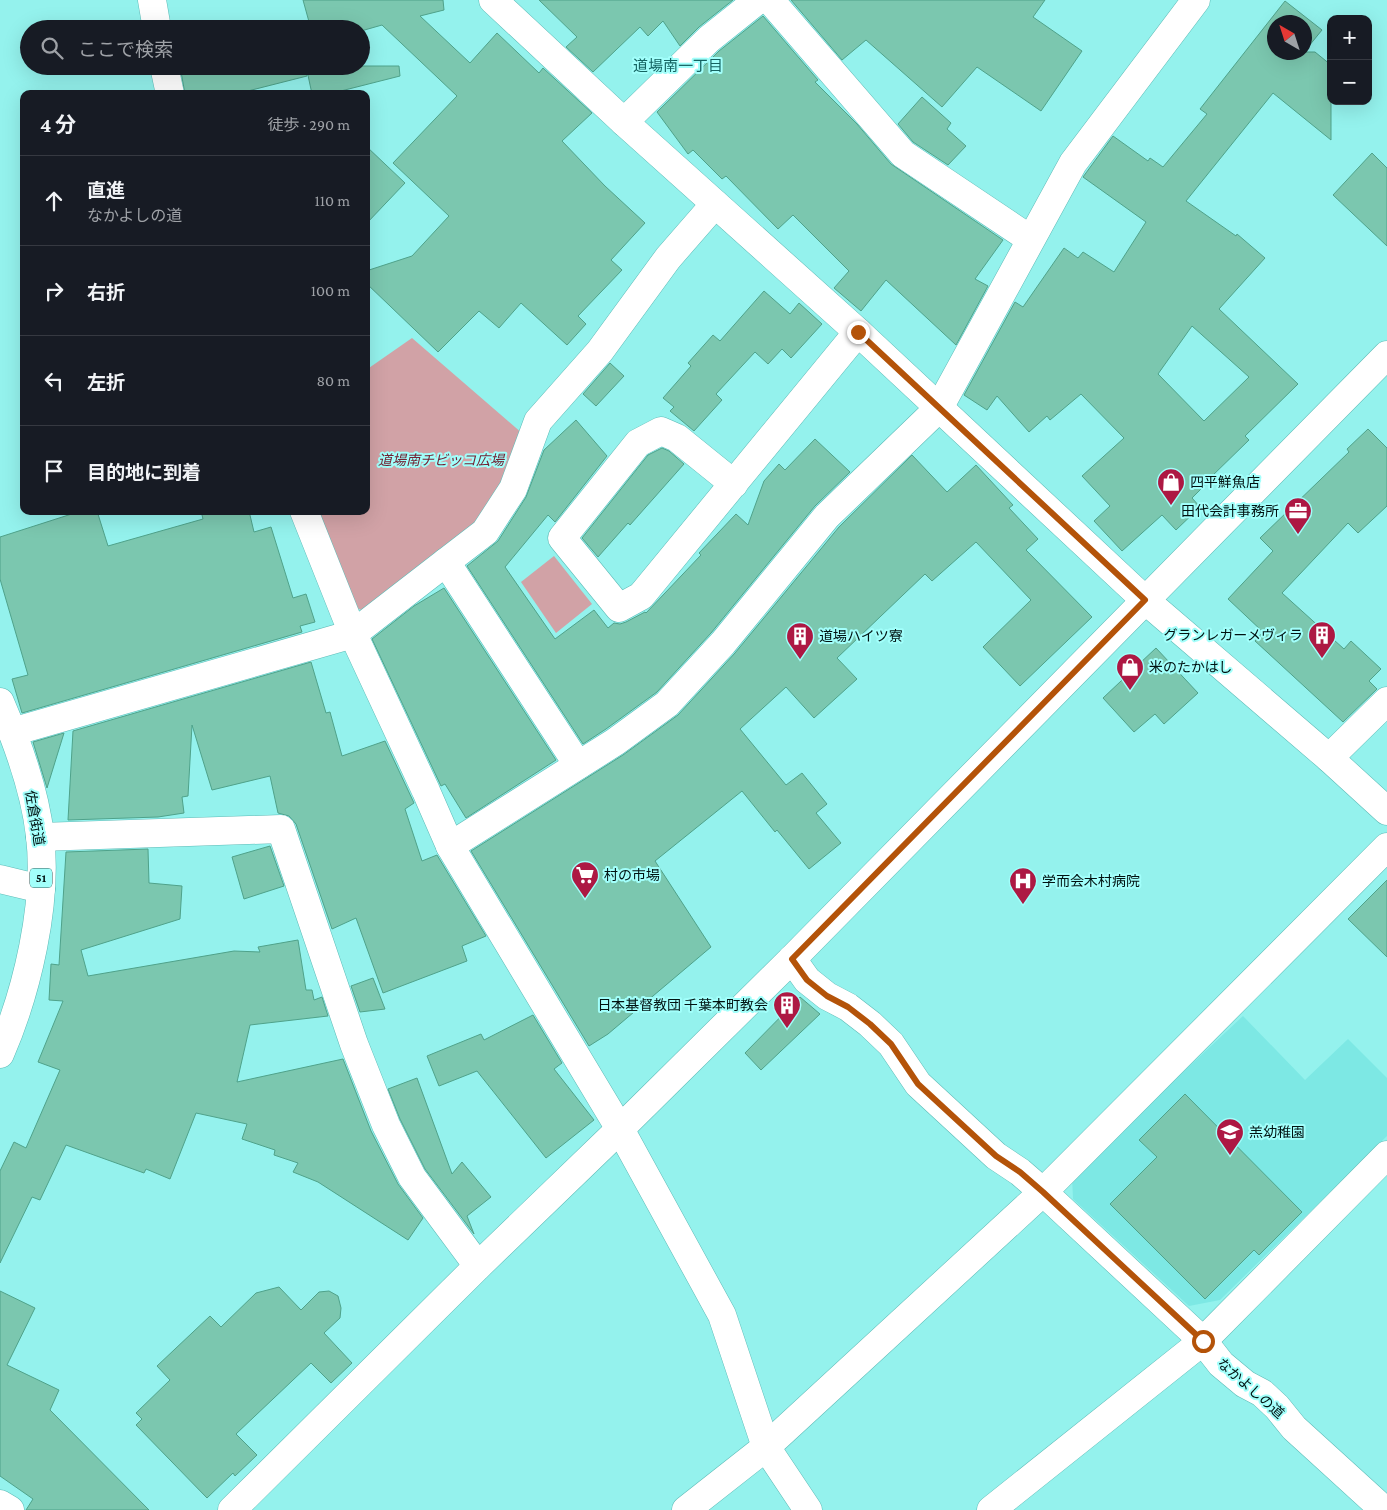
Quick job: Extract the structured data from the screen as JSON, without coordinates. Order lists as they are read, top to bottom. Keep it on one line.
{"streets":{"main road":["佐倉街道","51","なかよしの道"]},"districts":["道場南一丁目"],"parks":["道場南チビッコ広場"],"places":{"shop":["四平鮮魚店","米のたかはし"],"office":["田代会計事務所"],"building":["グランレガーメヴィラ","道場ハイツ寮","日本基督教団 千葉本町教会"],"supermarket":["村の市場"],"hospital":["学而会木村病院"],"school or university":["羔幼稚園"]},"north":"top left","page":{"map_buttons":["+","−"],"search":"ここで検索","heading":["4 分","徒歩 · 290 m"],"list":[["直進","なかよしの道","110 m"],["右折","100 m"],["左折","80 m"],"目的地に到着"]}}
